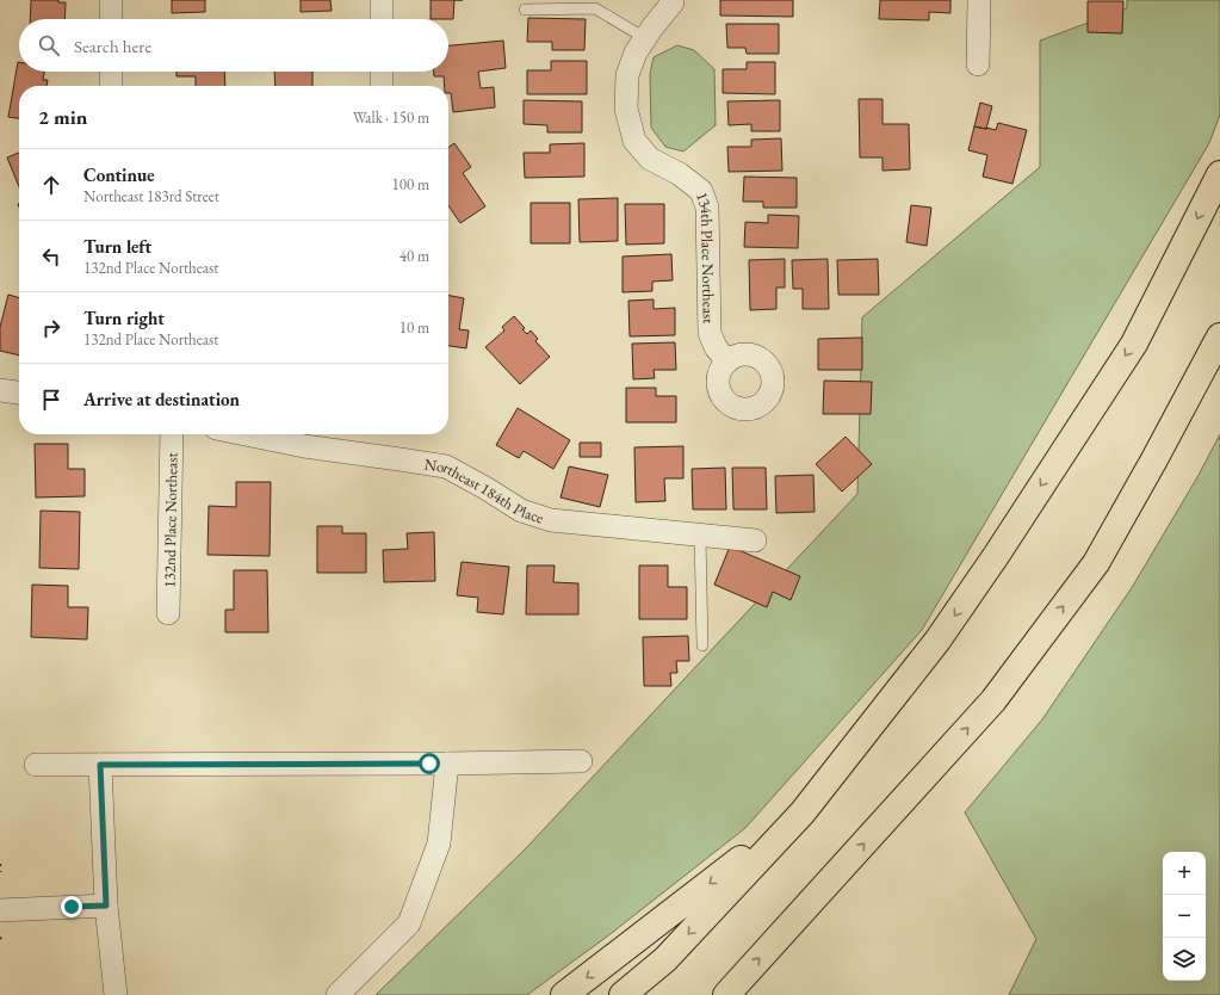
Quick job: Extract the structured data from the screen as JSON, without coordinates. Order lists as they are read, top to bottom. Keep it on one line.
{"streets":{"street":["134th Place Northeast","Northeast 184th Place","132nd Place Northeast"]},"page":{"search":"Search here","heading":["2 min","Walk · 150 m"],"list":[["Continue","Northeast 183rd Street","100 m"],["Turn left","132nd Place Northeast","40 m"],["Turn right","132nd Place Northeast","10 m"],"Arrive at destination"],"map_buttons":["+","−"]}}
